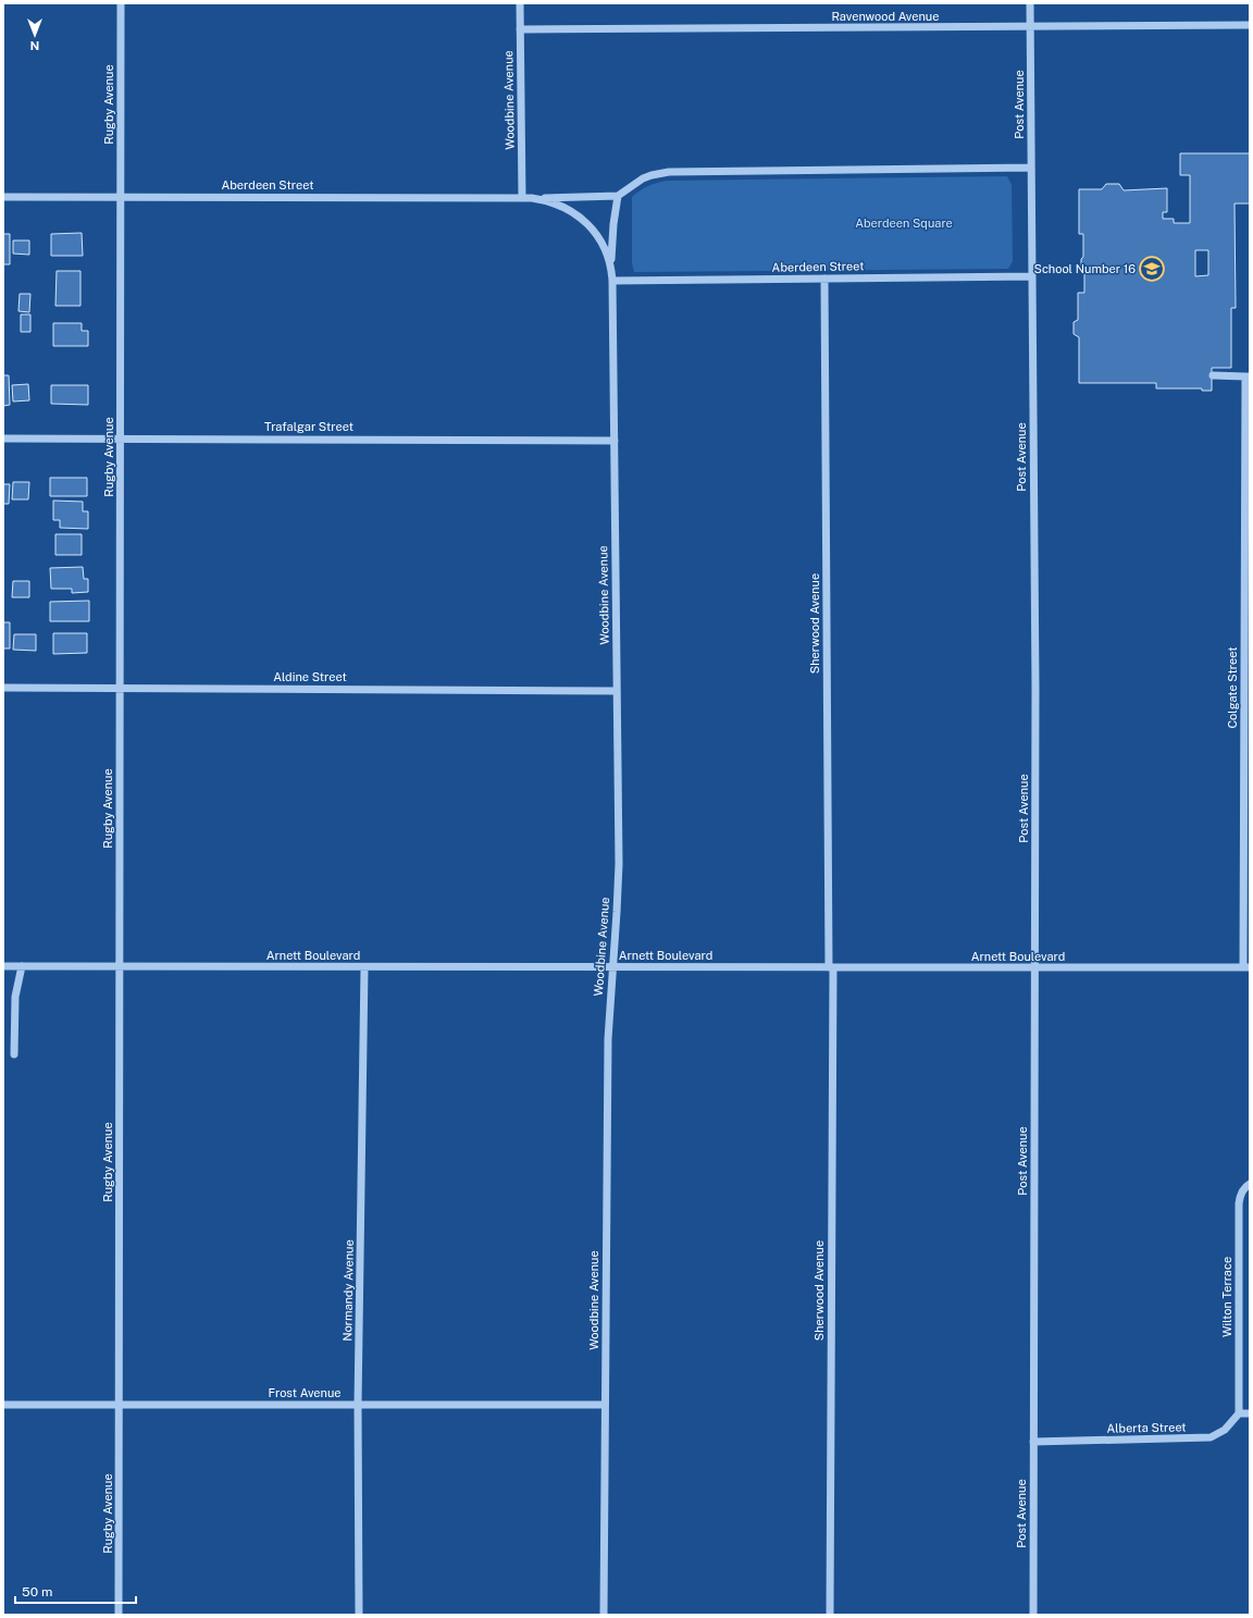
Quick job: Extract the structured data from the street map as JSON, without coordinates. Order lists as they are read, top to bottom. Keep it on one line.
{"streets":{"street":["Ravenwood Avenue","Woodbine Avenue","Rugby Avenue","Post Avenue","Aberdeen Street","Trafalgar Street","Sherwood Avenue","Aldine Street","Colgate Street","Arnett Boulevard","Normandy Avenue","Wilton Terrace","Frost Avenue","Alberta Street"]},"crossings":[["Ravenwood Avenue","Woodbine Avenue"],["Ravenwood Avenue","Post Avenue"],["Woodbine Avenue","Aberdeen Street"],["Woodbine Avenue","Trafalgar Street"],["Woodbine Avenue","Aldine Street"],["Woodbine Avenue","Arnett Boulevard"],["Woodbine Avenue","Frost Avenue"],["Rugby Avenue","Aberdeen Street"],["Rugby Avenue","Trafalgar Street"],["Rugby Avenue","Aldine Street"],["Rugby Avenue","Arnett Boulevard"],["Rugby Avenue","Frost Avenue"],["Post Avenue","Aberdeen Street"],["Post Avenue","Arnett Boulevard"],["Post Avenue","Alberta Street"],["Aberdeen Street","Sherwood Avenue"],["Sherwood Avenue","Arnett Boulevard"],["Colgate Street","Arnett Boulevard"],["Arnett Boulevard","Normandy Avenue"],["Normandy Avenue","Frost Avenue"],["Wilton Terrace","Alberta Street"]],"parks":["Aberdeen Square"],"places":{"school or university":["School Number 16"]},"scale_bar":"50 m","north":"bottom"}
